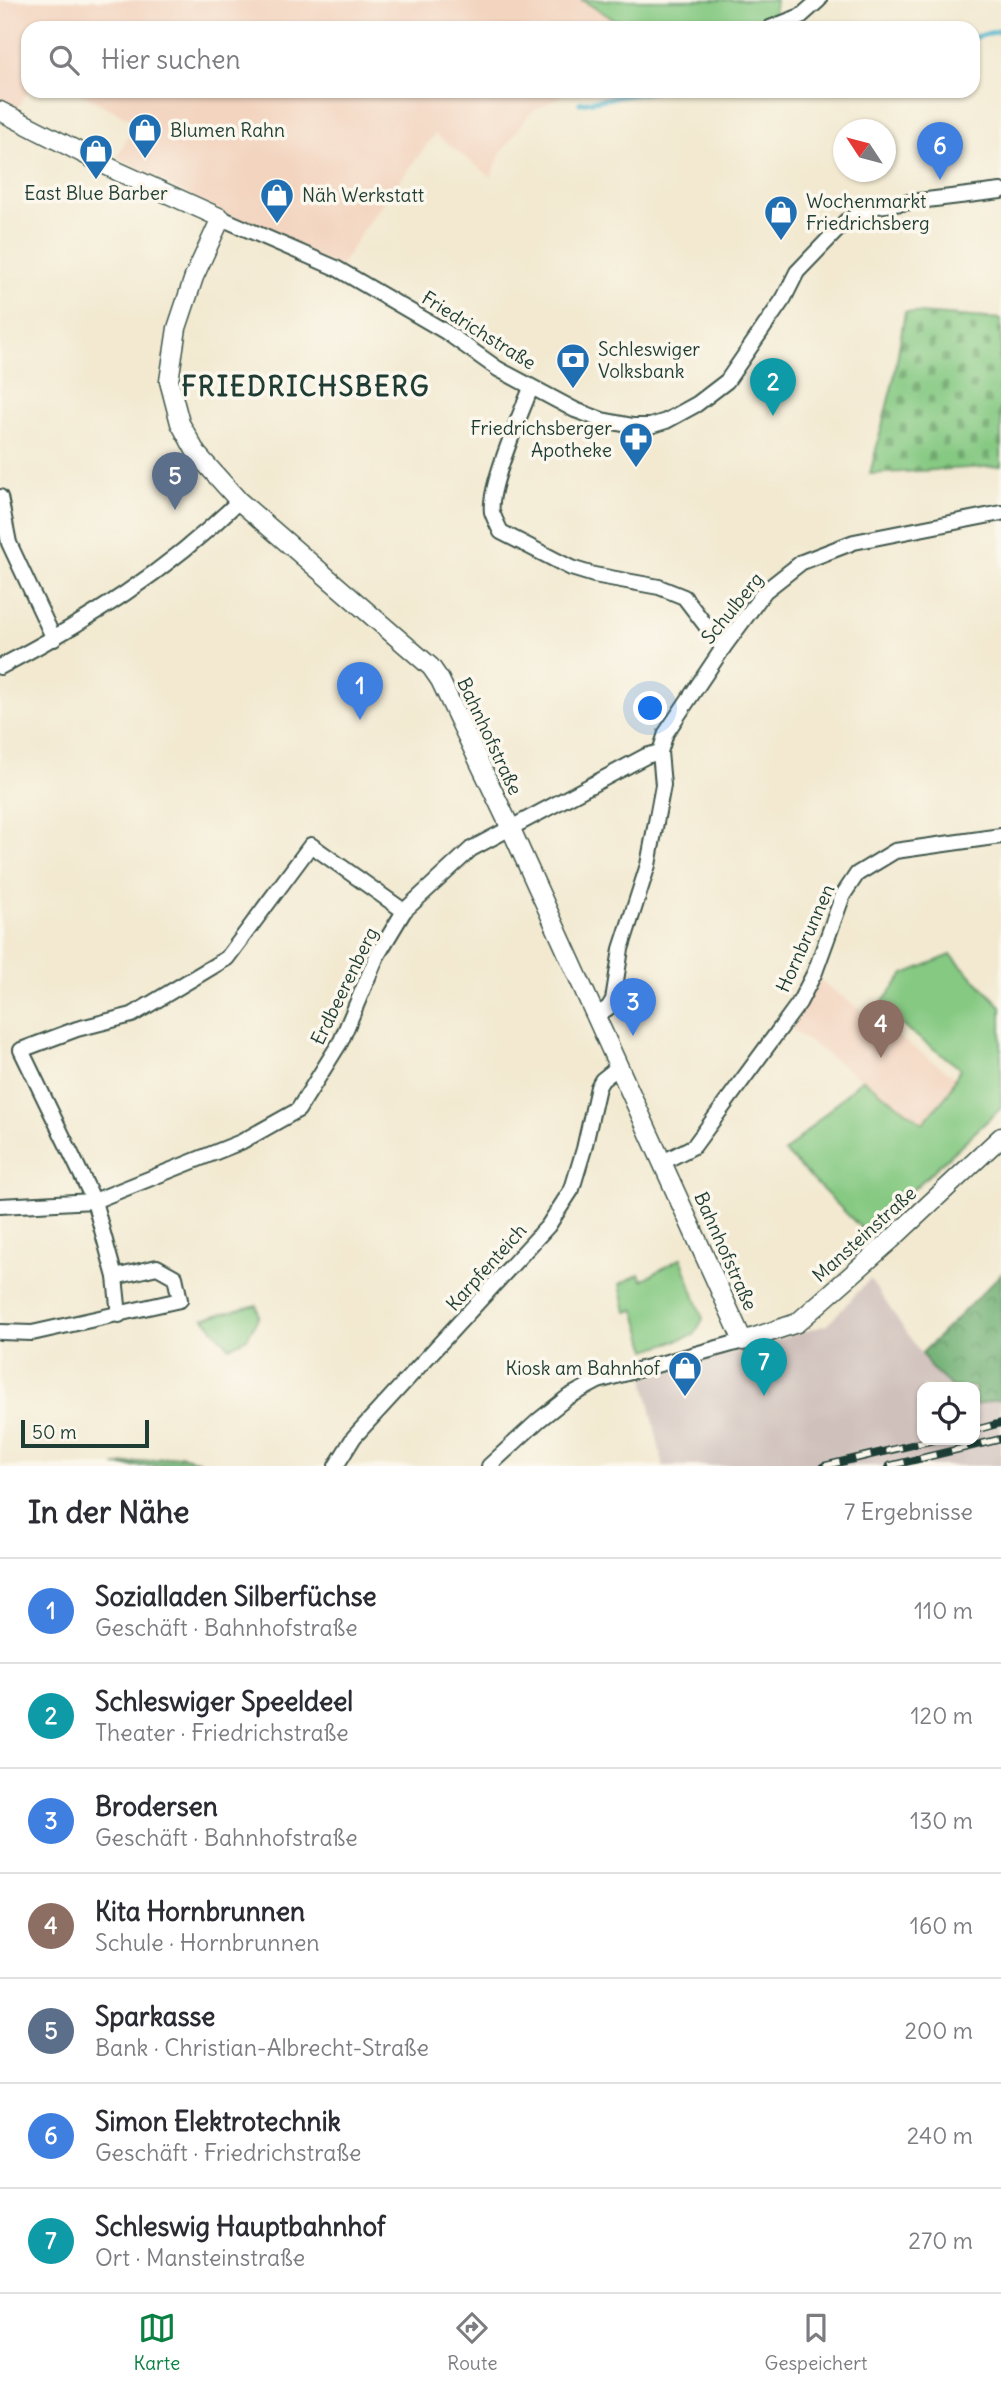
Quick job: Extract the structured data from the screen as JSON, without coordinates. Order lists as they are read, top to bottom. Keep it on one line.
{"streets":{"street":["Friedrichstraße","Schulberg","Bahnhofstraße","Hornbrunnen","Erdbeerenberg","Mansteinstraße","Karpfenteich"]},"crossings":[["Friedrichstraße","Bahnhofstraße"],["Schulberg","Erdbeerenberg"],["Bahnhofstraße","Hornbrunnen"],["Bahnhofstraße","Erdbeerenberg"],["Bahnhofstraße","Mansteinstraße"],["Bahnhofstraße","Karpfenteich"]],"districts":["FRIEDRICHSBERG"],"places":{"shop":["Blumen Rahn","East Blue Barber","Näh Werkstatt","Wochenmarkt Friedrichsberg","Kiosk am Bahnhof"],"bank":["Schleswiger Volksbank"],"pharmacy":["Friedrichsberger Apotheke"]},"scale_bar":"50 m","north":"top left","page":{"search":"Hier suchen","pins":["6","2","5","1","3","4","7"],"scale":"50 m","heading":["In der Nähe","7 Ergebnisse"],"list":[{"mark":"1","name":"Sozialladen Silberfüchse","note":"Geschäft · Bahnhofstraße","value":"110 m"},{"mark":"2","name":"Schleswiger Speeldeel","note":"Theater · Friedrichstraße","value":"120 m"},{"mark":"3","name":"Brodersen","note":"Geschäft · Bahnhofstraße","value":"130 m"},{"mark":"4","name":"Kita Hornbrunnen","note":"Schule · Hornbrunnen","value":"160 m"},{"mark":"5","name":"Sparkasse","note":"Bank · Christian-Albrecht-Straße","value":"200 m"},{"mark":"6","name":"Simon Elektrotechnik","note":"Geschäft · Friedrichstraße","value":"240 m"},{"mark":"7","name":"Schleswig Hauptbahnhof","note":"Ort · Mansteinstraße","value":"270 m"}],"nav":["Karte","Route","Gespeichert"]}}
